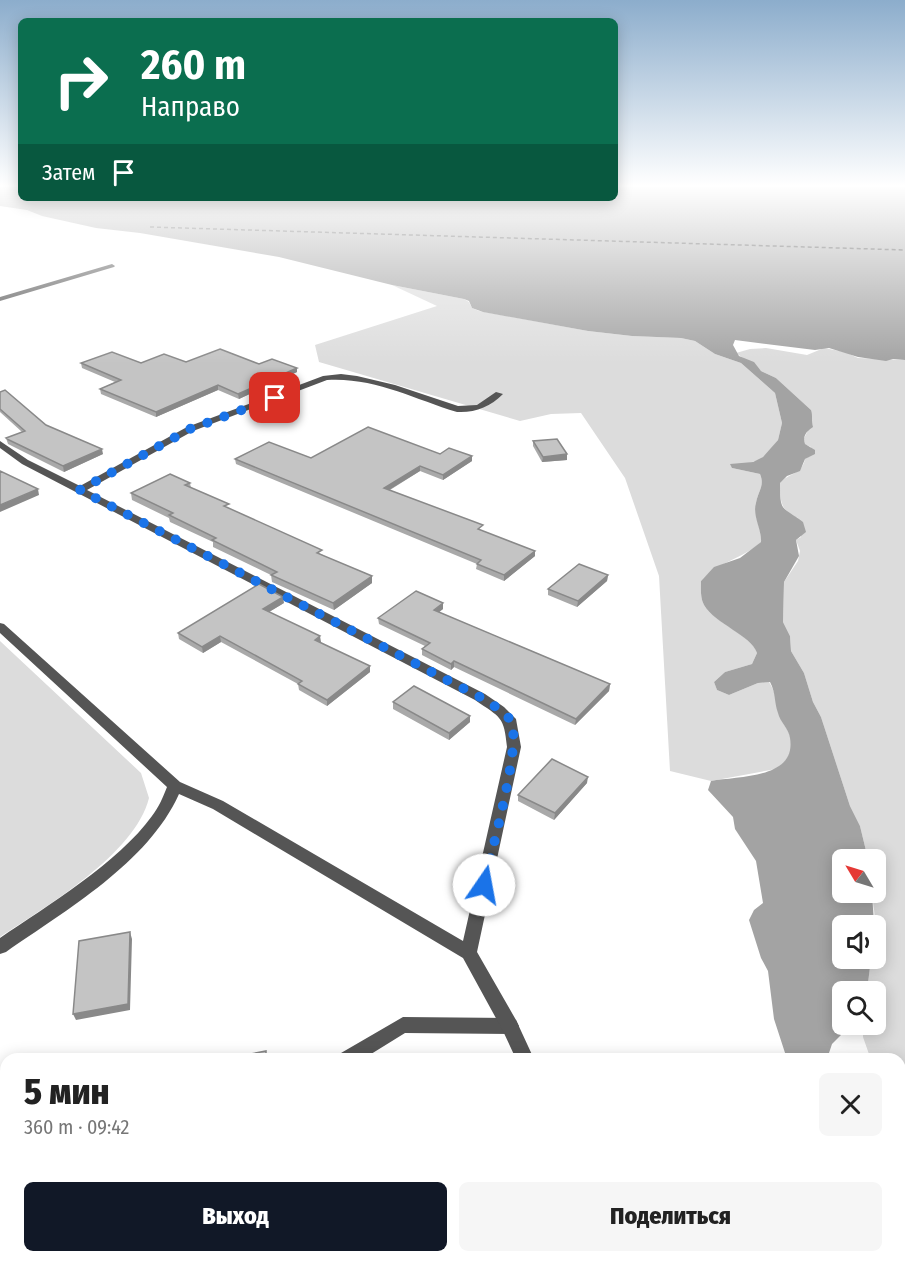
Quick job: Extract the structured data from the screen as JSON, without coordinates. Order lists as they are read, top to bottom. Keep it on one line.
{"north":"top left","page":{"turn":["260 m","Направо"],"then":"Затем","heading":["5 мин","360 m · 09:42"],"buttons":["Выход","Поделиться"]}}
